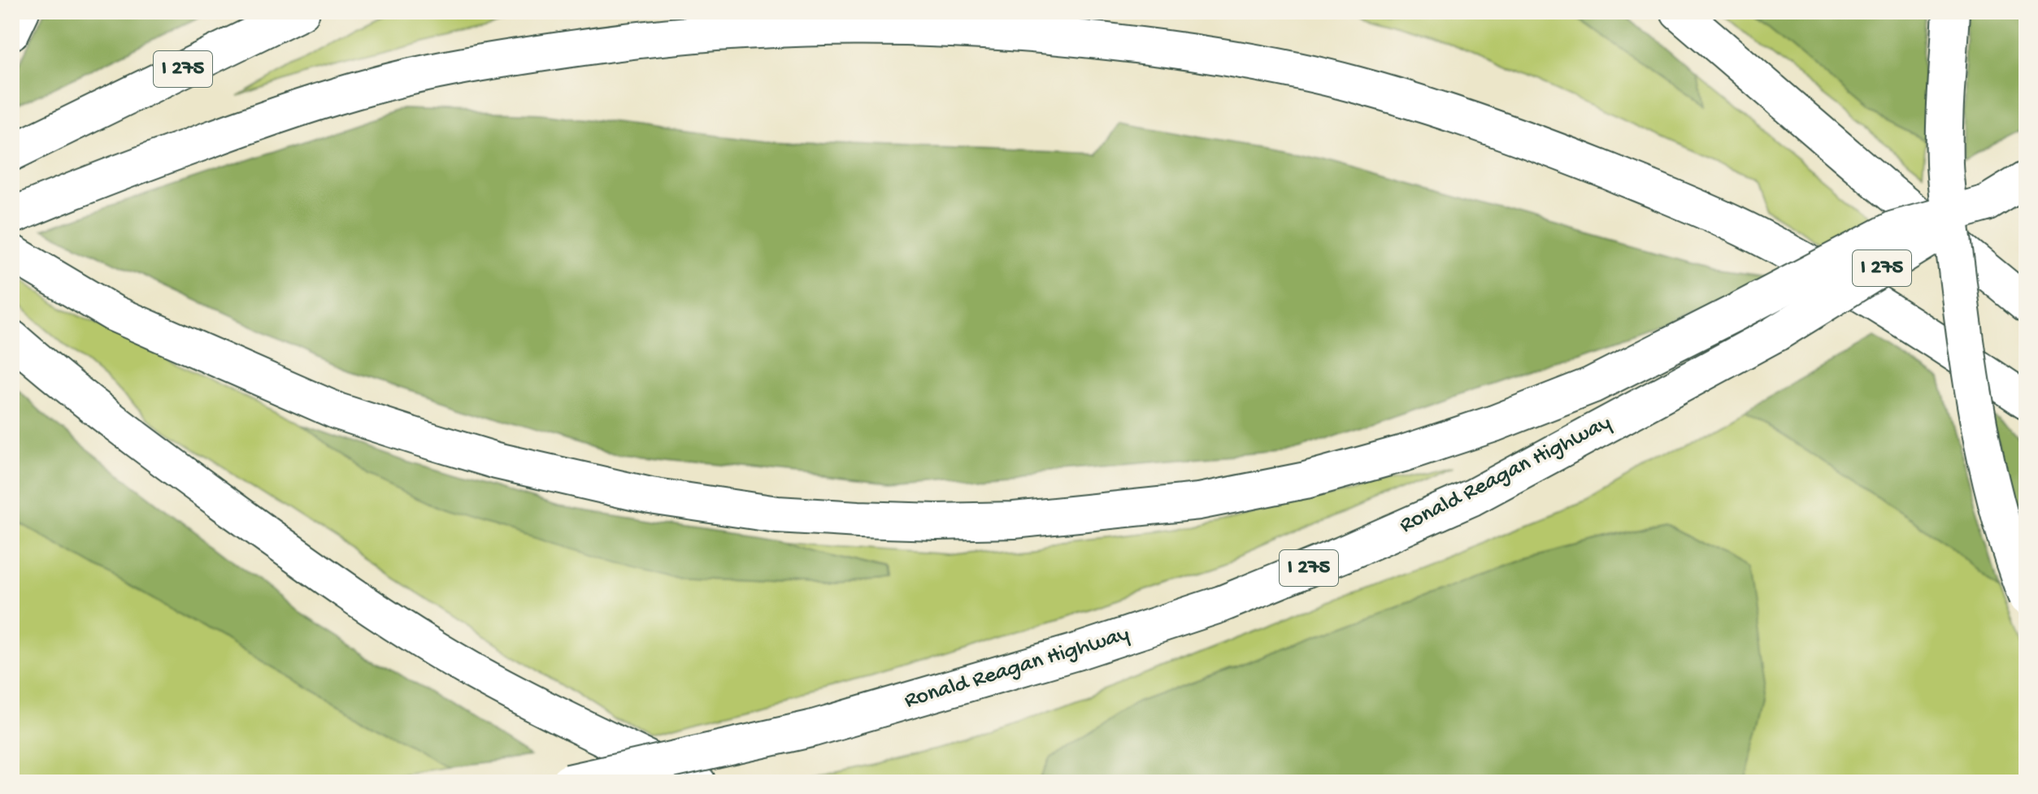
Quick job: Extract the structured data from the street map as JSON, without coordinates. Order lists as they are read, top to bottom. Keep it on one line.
{"streets":{"highway":["I 275","Ronald Reagan Highway"]}}
